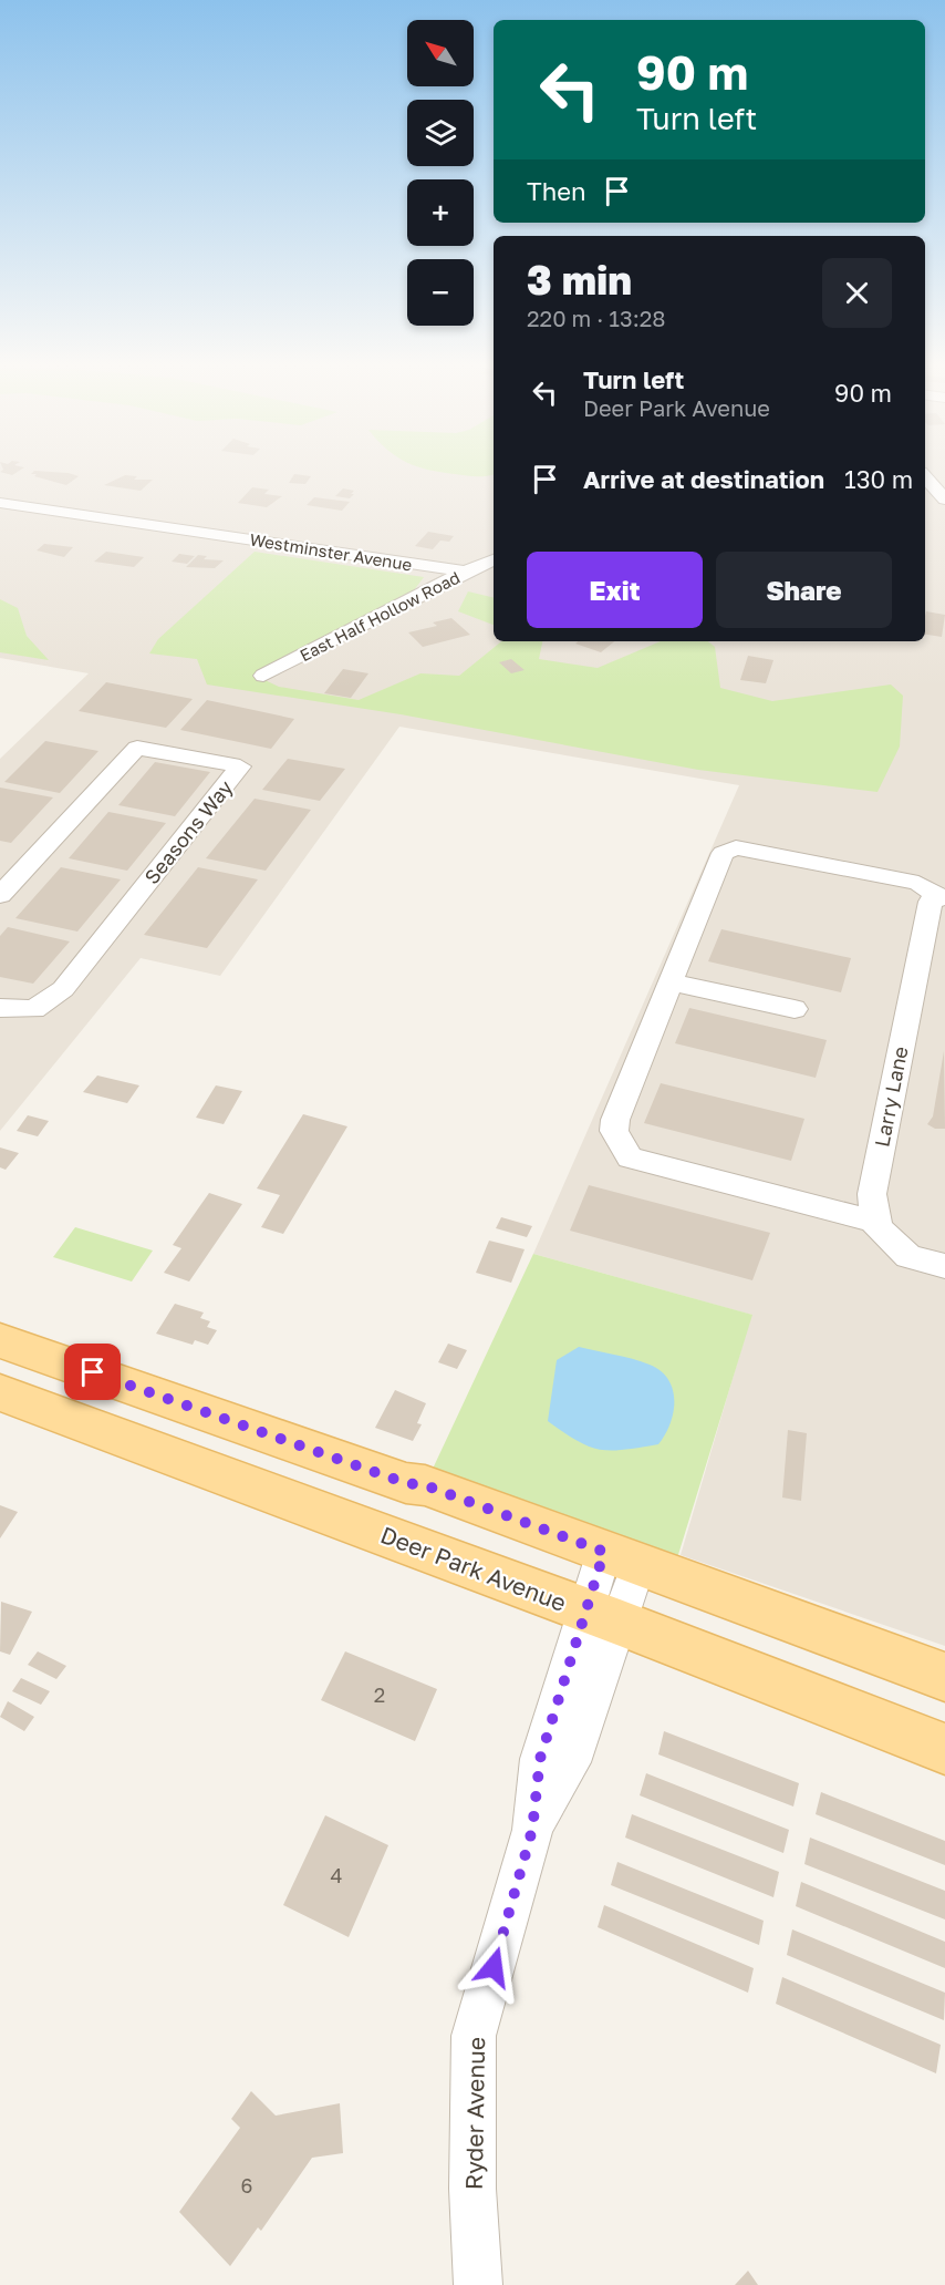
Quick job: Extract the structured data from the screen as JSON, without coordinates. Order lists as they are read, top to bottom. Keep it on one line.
{"streets":{"main road":["Deer Park Avenue"],"street":["Westminster Avenue","East Half Hollow Road","Seasons Way","Larry Lane","Ryder Avenue"]},"crossings":[["Westminster Avenue","East Half Hollow Road"],["Deer Park Avenue","Ryder Avenue"]],"house_numbers":["2","4","6"],"north":"top left","page":{"map_buttons":["+","−"],"turn":["90 m","Turn left"],"then":"Then","heading":["3 min","220 m · 13:28"],"list":[{"name":"Turn left","note":"Deer Park Avenue","value":"90 m"},{"name":"Arrive at destination","value":"130 m"}],"buttons":["Exit","Share"]}}
